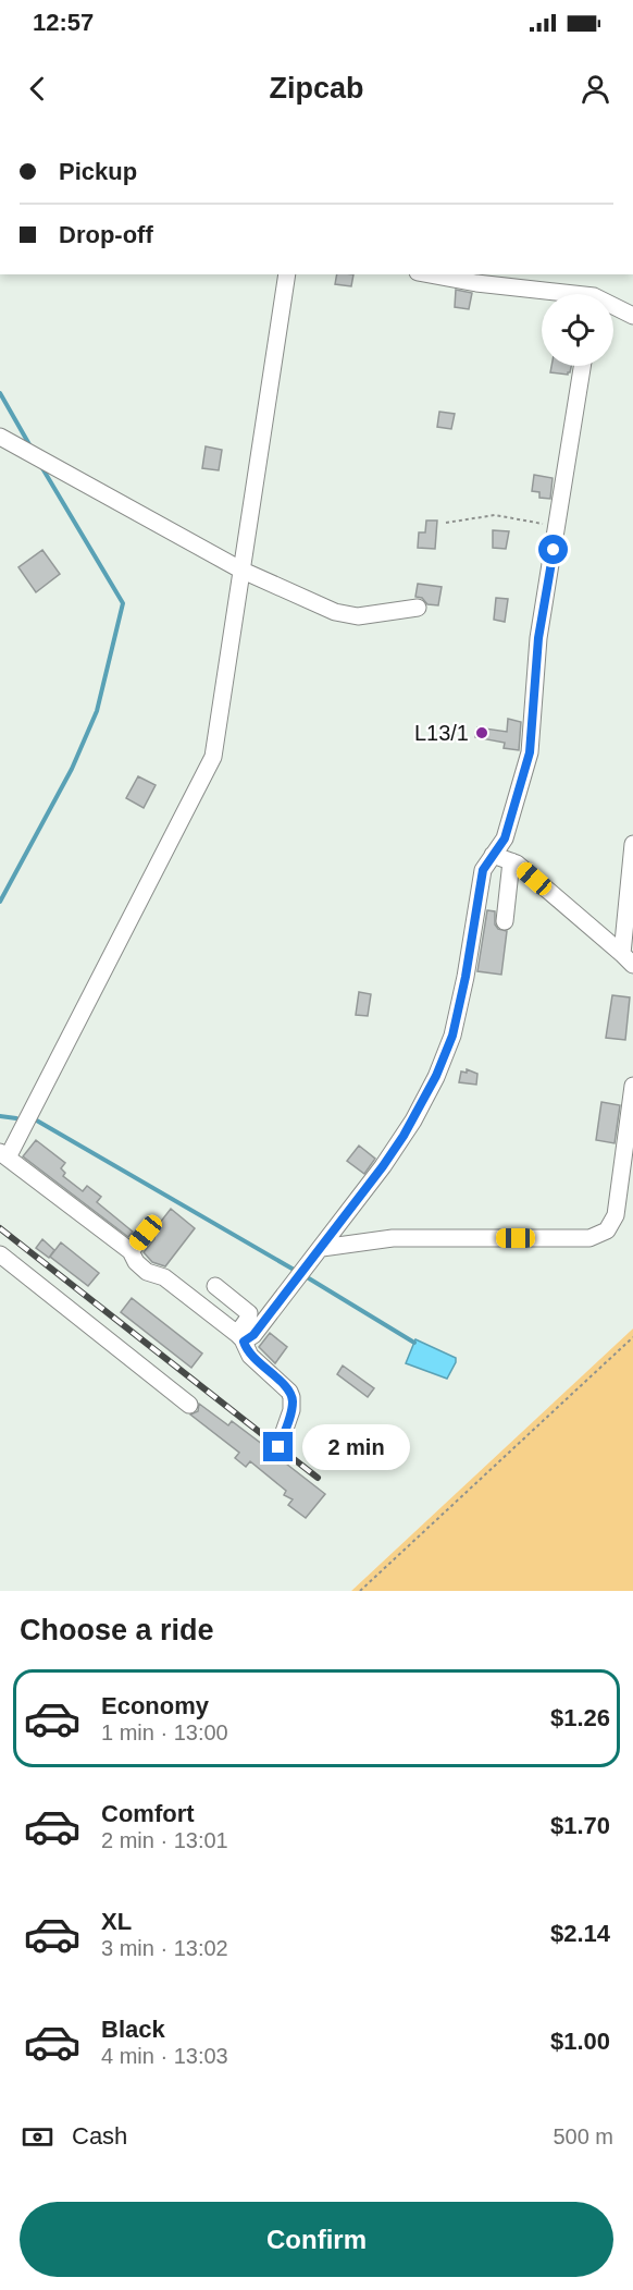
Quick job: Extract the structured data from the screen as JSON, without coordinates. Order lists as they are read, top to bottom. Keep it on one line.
{"places":["L13/1"],"page":{"status":"12:57","header":"Zipcab","banner":["Pickup","Drop-off"],"bubble":"2 min","heading":"Choose a ride","list":[{"name":"Economy","note":"1 min · 13:00","value":"$1.26"},{"name":"Comfort","note":"2 min · 13:01","value":"$1.70"},{"name":"XL","note":"3 min · 13:02","value":"$2.14"},{"name":"Black","note":"4 min · 13:03","value":"$1.00"}],"pay":["Cash","500 m"],"buttons":"Confirm"}}
